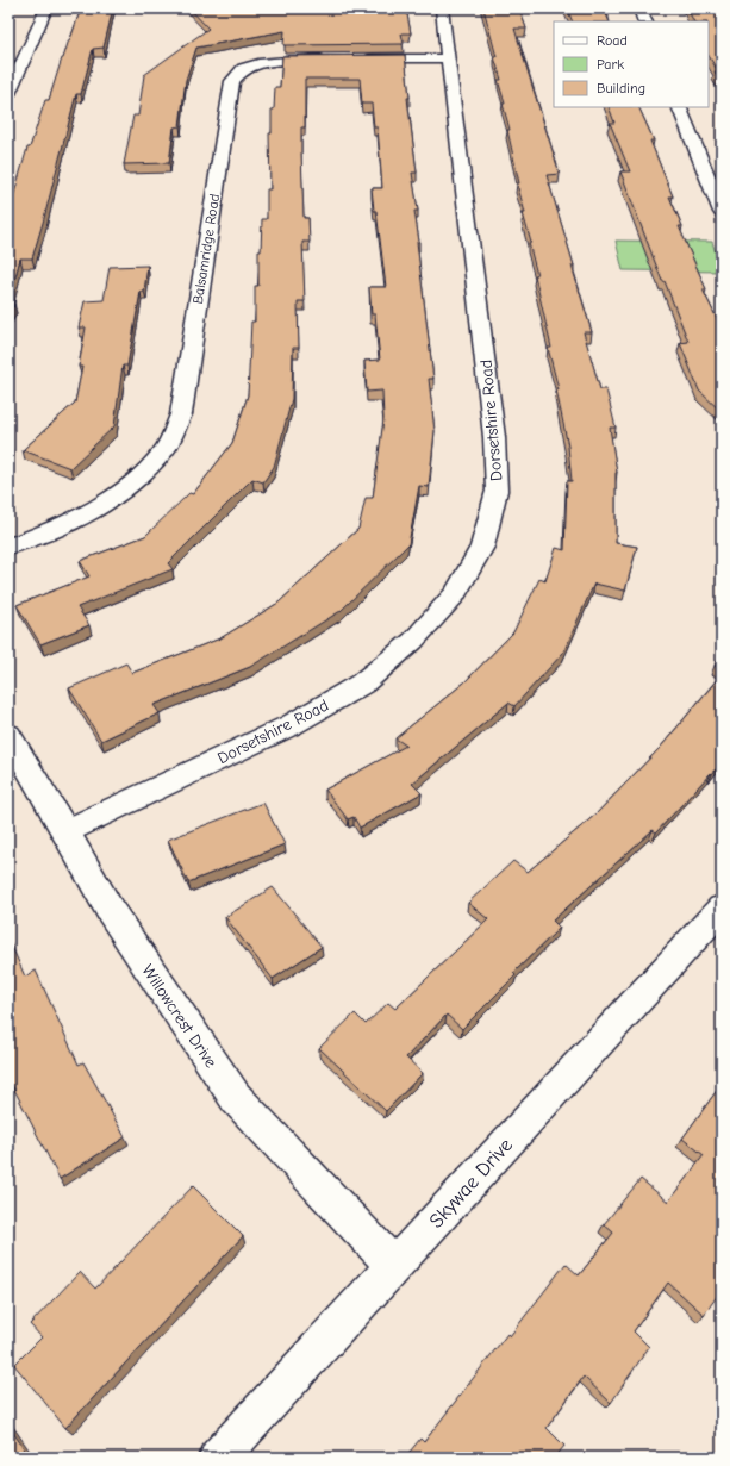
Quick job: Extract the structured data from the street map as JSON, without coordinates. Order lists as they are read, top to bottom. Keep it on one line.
{"streets":{"street":["Balsamridge Road","Dorsetshire Road","Willowcrest Drive","Skywae Drive"]},"crossings":[["Dorsetshire Road","Willowcrest Drive"],["Willowcrest Drive","Skywae Drive"]],"legend":["Road","Park","Building"]}
